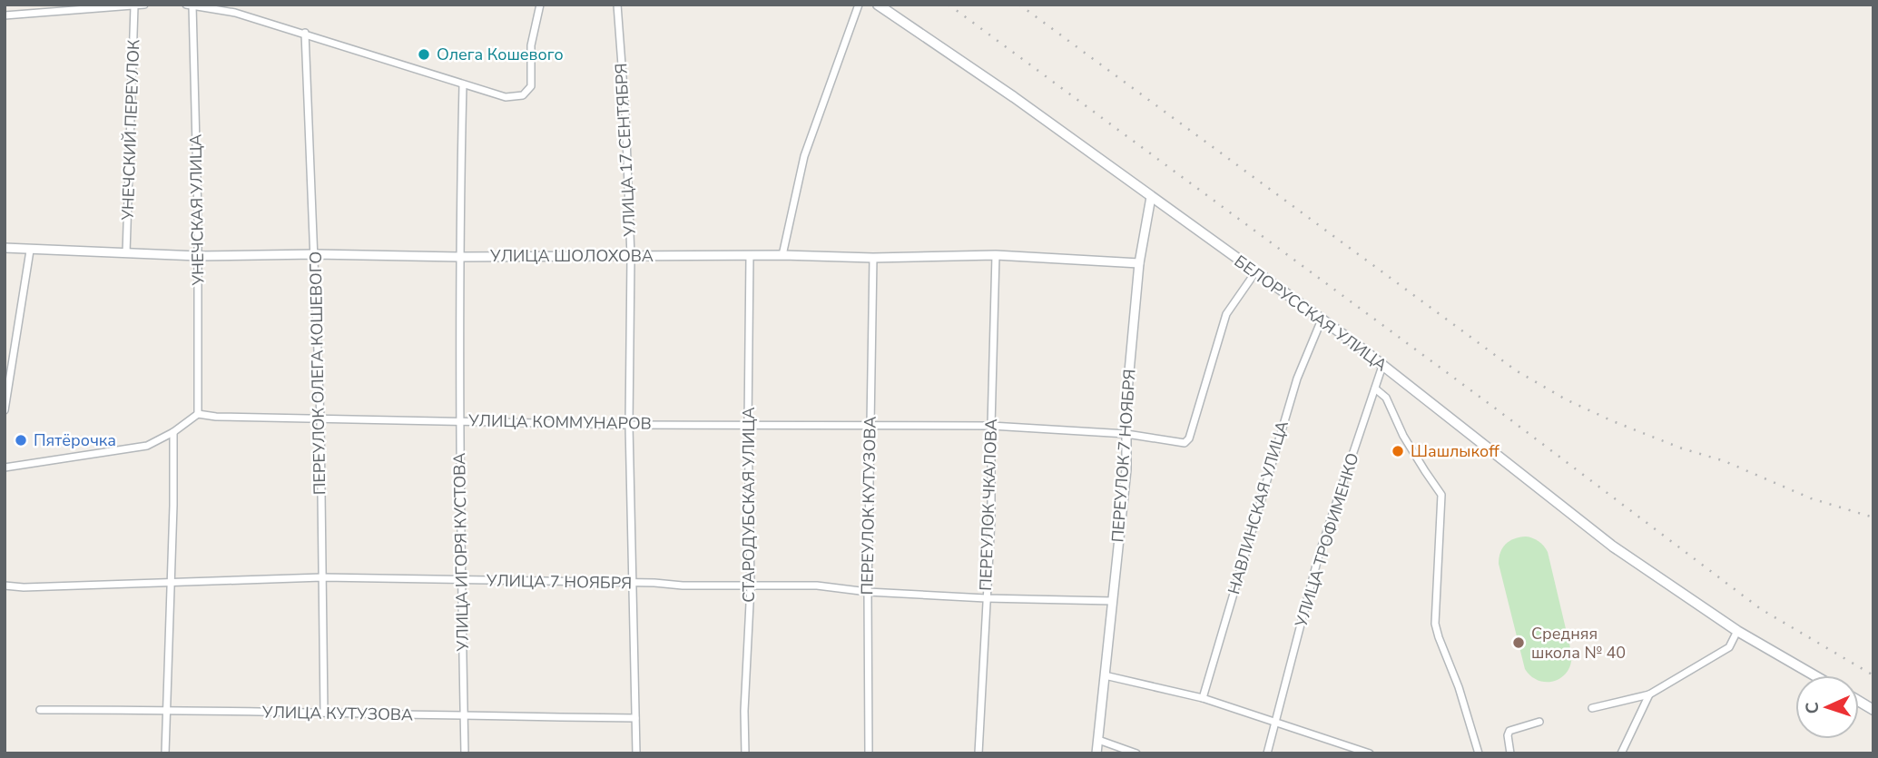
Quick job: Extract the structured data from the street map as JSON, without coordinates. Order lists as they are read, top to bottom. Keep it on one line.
{"streets":{"main road":["БЕЛОРУССКАЯ УЛИЦА"],"street":["УНЕЧСКИЙ ПЕРЕУЛОК","УЛИЦА 17 СЕНТЯБРЯ","УНЕЧСКАЯ УЛИЦА","УЛИЦА ШОЛОХОВА","ПЕРЕУЛОК ОЛЕГА КОШЕВОГО","УЛИЦА КОММУНАРОВ","ПЕРЕУЛОК 7 НОЯБРЯ","СТАРОДУБСКАЯ УЛИЦА","ПЕРЕУЛОК ЧКАЛОВА","ПЕРЕУЛОК КУТУЗОВА","НАВЛИНСКАЯ УЛИЦА","УЛИЦА ТРОФИМЕНКО","УЛИЦА ИГОРЯ КУСТОВА","УЛИЦА 7 НОЯБРЯ","УЛИЦА КУТУЗОВА"]},"crossings":[["УНЕЧСКИЙ ПЕРЕУЛОК","УЛИЦА ШОЛОХОВА"],["УЛИЦА 17 СЕНТЯБРЯ","УЛИЦА ШОЛОХОВА"],["УЛИЦА 17 СЕНТЯБРЯ","УЛИЦА КОММУНАРОВ"],["УЛИЦА 17 СЕНТЯБРЯ","УЛИЦА 7 НОЯБРЯ"],["УЛИЦА 17 СЕНТЯБРЯ","УЛИЦА КУТУЗОВА"],["УНЕЧСКАЯ УЛИЦА","УЛИЦА ШОЛОХОВА"],["УНЕЧСКАЯ УЛИЦА","УЛИЦА КОММУНАРОВ"],["УЛИЦА ШОЛОХОВА","ПЕРЕУЛОК ОЛЕГА КОШЕВОГО"],["УЛИЦА ШОЛОХОВА","ПЕРЕУЛОК 7 НОЯБРЯ"],["УЛИЦА ШОЛОХОВА","СТАРОДУБСКАЯ УЛИЦА"],["УЛИЦА ШОЛОХОВА","ПЕРЕУЛОК ЧКАЛОВА"],["УЛИЦА ШОЛОХОВА","ПЕРЕУЛОК КУТУЗОВА"],["УЛИЦА ШОЛОХОВА","УЛИЦА ИГОРЯ КУСТОВА"],["БЕЛОРУССКАЯ УЛИЦА","УЛИЦА КОММУНАРОВ"],["БЕЛОРУССКАЯ УЛИЦА","ПЕРЕУЛОК 7 НОЯБРЯ"],["БЕЛОРУССКАЯ УЛИЦА","НАВЛИНСКАЯ УЛИЦА"],["БЕЛОРУССКАЯ УЛИЦА","УЛИЦА ТРОФИМЕНКО"],["ПЕРЕУЛОК ОЛЕГА КОШЕВОГО","УЛИЦА КОММУНАРОВ"],["ПЕРЕУЛОК ОЛЕГА КОШЕВОГО","УЛИЦА 7 НОЯБРЯ"],["ПЕРЕУЛОК ОЛЕГА КОШЕВОГО","УЛИЦА КУТУЗОВА"],["УЛИЦА КОММУНАРОВ","ПЕРЕУЛОК 7 НОЯБРЯ"],["УЛИЦА КОММУНАРОВ","СТАРОДУБСКАЯ УЛИЦА"],["УЛИЦА КОММУНАРОВ","ПЕРЕУЛОК ЧКАЛОВА"],["УЛИЦА КОММУНАРОВ","ПЕРЕУЛОК КУТУЗОВА"],["УЛИЦА КОММУНАРОВ","УЛИЦА ИГОРЯ КУСТОВА"],["ПЕРЕУЛОК 7 НОЯБРЯ","УЛИЦА 7 НОЯБРЯ"],["СТАРОДУБСКАЯ УЛИЦА","УЛИЦА 7 НОЯБРЯ"],["ПЕРЕУЛОК ЧКАЛОВА","УЛИЦА 7 НОЯБРЯ"],["ПЕРЕУЛОК КУТУЗОВА","УЛИЦА 7 НОЯБРЯ"],["УЛИЦА ИГОРЯ КУСТОВА","УЛИЦА 7 НОЯБРЯ"],["УЛИЦА ИГОРЯ КУСТОВА","УЛИЦА КУТУЗОВА"]],"places":["Олега Кошевого","Пятёрочка","Шашлыкоff","Средняя школа № 40"],"north":"left"}
